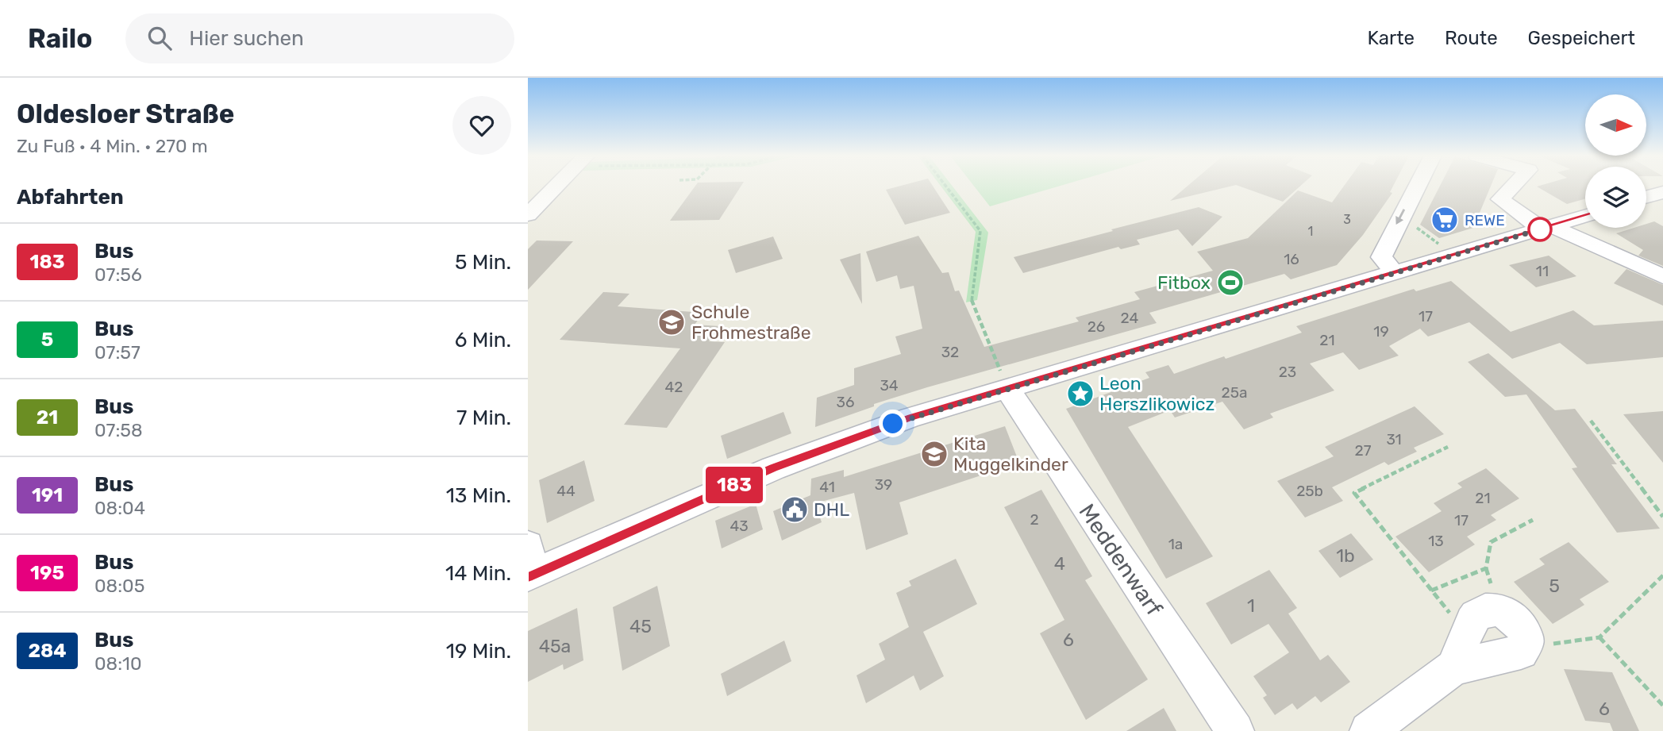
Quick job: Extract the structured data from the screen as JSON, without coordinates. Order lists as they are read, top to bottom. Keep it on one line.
{"streets":{"street":["Meddenwarf"]},"places":{"supermarket":["REWE"],"sports":["Fitbox"],"school or university":["Schule Frohmestraße","Kita Muggelkinder"],"place":["Leon Herszlikowicz"],"public building":["DHL"]},"lines":["bus line 183"],"house_numbers":["3","1","16","11","17","24","26","19","21","32","23","34","42","25a","36","31","27","39","41","44","25b","21","2","17","43","13","1a","1b","4","5","1","45","6","45a","6"],"north":"right","page":{"header":"Railo","search":"Hier suchen","nav":["Karte","Route","Gespeichert"],"heading":[["Oldesloer Straße","Zu Fuß · 4 Min. · 270 m"],"Abfahrten"],"on_map":"183","list":[{"mark":"183","name":"Bus","note":"07:56","value":"5 Min."},{"mark":"5","name":"Bus","note":"07:57","value":"6 Min."},{"mark":"21","name":"Bus","note":"07:58","value":"7 Min."},{"mark":"191","name":"Bus","note":"08:04","value":"13 Min."},{"mark":"195","name":"Bus","note":"08:05","value":"14 Min."},{"mark":"284","name":"Bus","note":"08:10","value":"19 Min."}]}}
